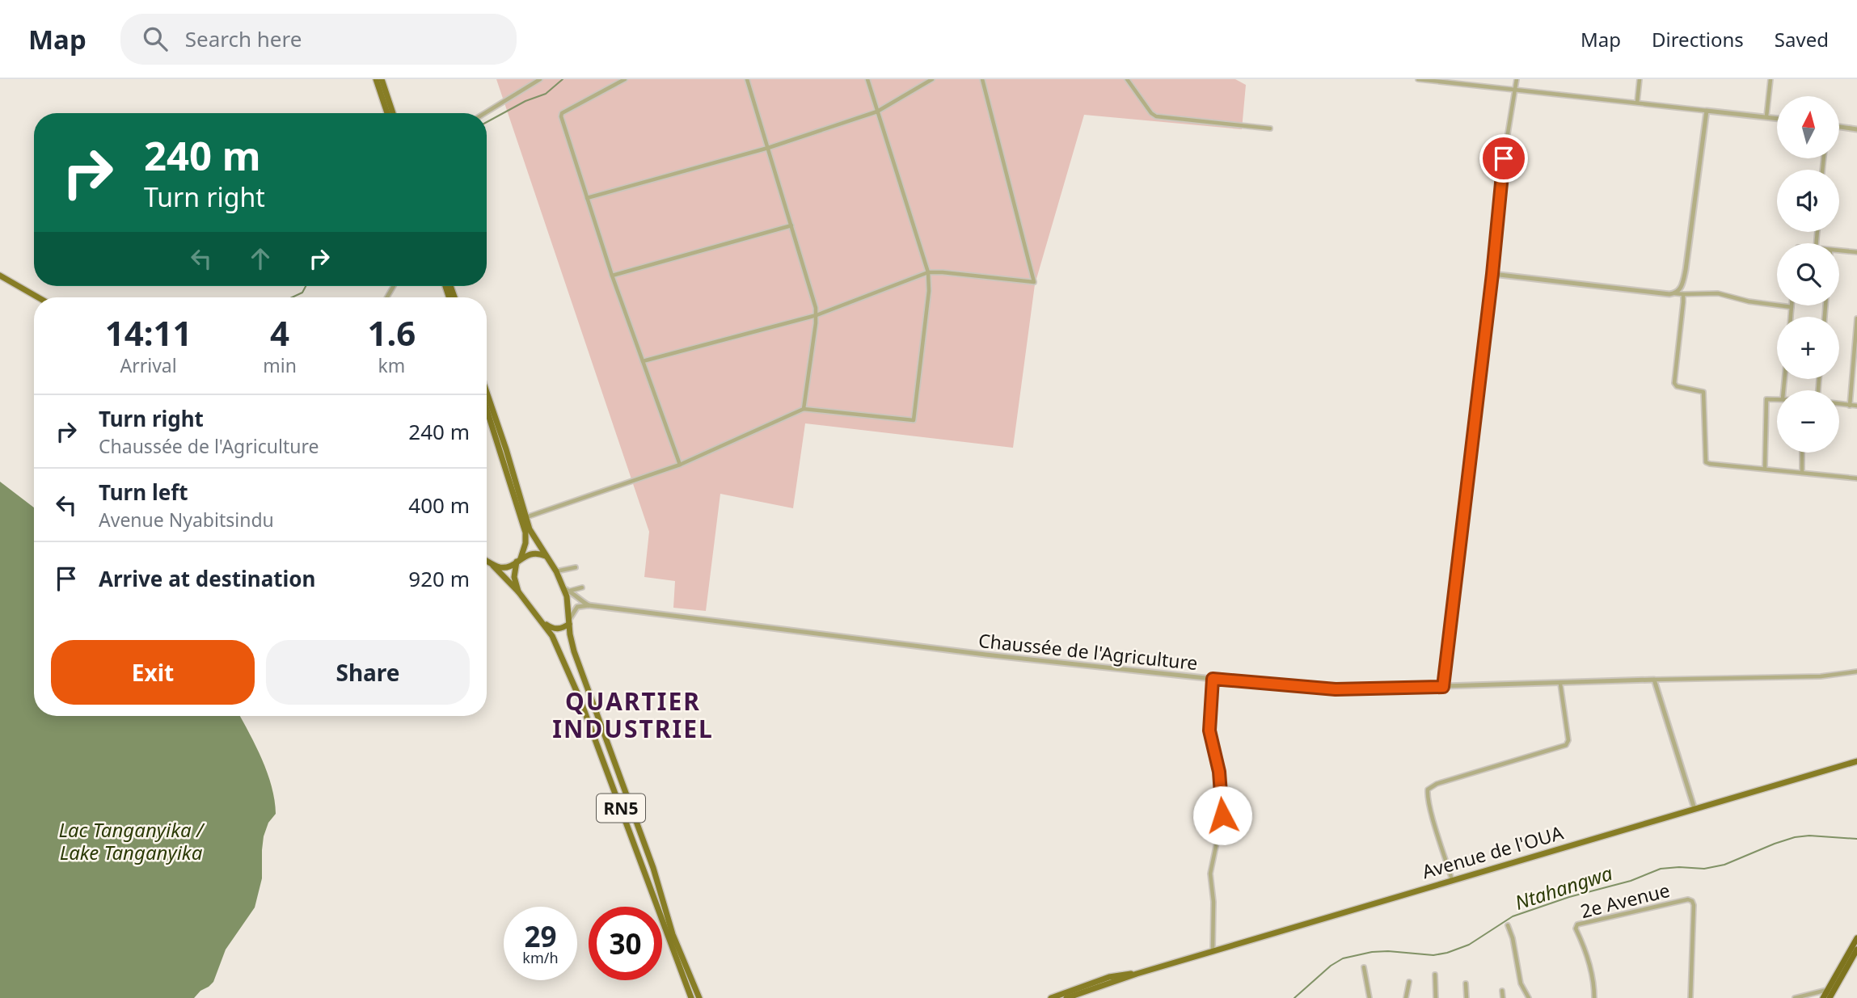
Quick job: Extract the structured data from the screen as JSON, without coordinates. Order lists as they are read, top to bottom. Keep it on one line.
{"streets":{"main road":["RN5","Avenue de l'OUA"],"street":["Chaussée de l'Agriculture","2e Avenue"]},"crossings":[["Chaussée de l'Agriculture","RN5"]],"districts":["QUARTIER INDUSTRIEL"],"water":["Lac Tanganyika / Lake Tanganyika","Ntahangwa"],"north":"top","page":{"header":"Map","search":"Search here","nav":["Map","Directions","Saved"],"map_buttons":["+","−"],"turn":["240 m","Turn right"],"eta":["14:11","Arrival","4","min","1.6","km"],"list":[{"name":"Turn right","note":"Chaussée de l'Agriculture","value":"240 m"},{"name":"Turn left","note":"Avenue Nyabitsindu","value":"400 m"},{"name":"Arrive at destination","value":"920 m"}],"buttons":["Exit","Share"],"speed":"29 km/h","limit":"30"}}
